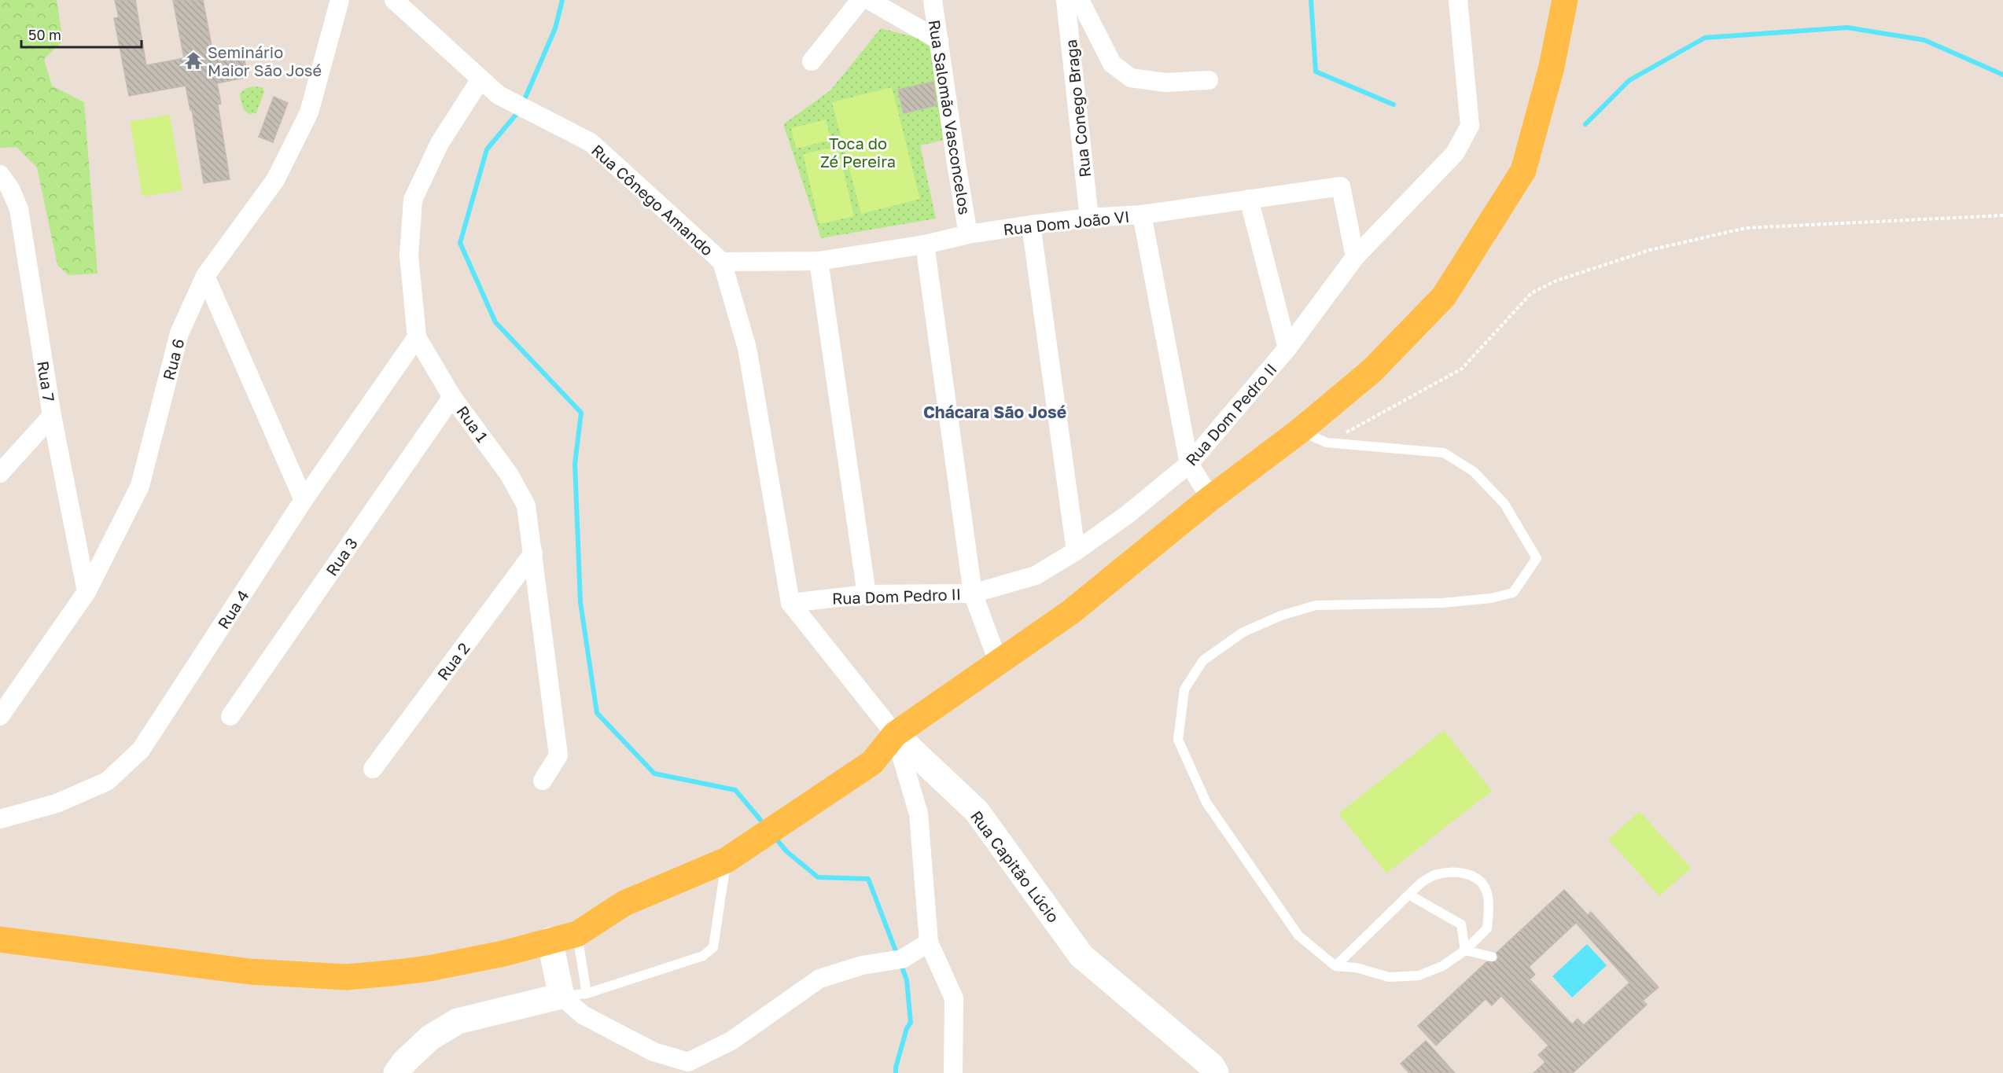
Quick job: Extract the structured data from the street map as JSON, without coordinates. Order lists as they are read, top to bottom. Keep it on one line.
{"streets":{"street":["Rua Conego Braga","Rua Salomão Vasconcelos","Rua Cônego Amando","Rua Dom João VI","Rua 6","Rua 7","Rua Dom Pedro II","Rua 1","Rua 3","Rua 4","Rua 2","Rua Capitão Lúcio"]},"crossings":[["Rua Conego Braga","Rua Dom João VI"],["Rua Salomão Vasconcelos","Rua Dom João VI"],["Rua Cônego Amando","Rua Dom João VI"],["Rua Cônego Amando","Rua Dom Pedro II"],["Rua Cônego Amando","Rua 1"],["Rua Cônego Amando","Rua Capitão Lúcio"],["Rua Dom João VI","Rua Dom Pedro II"],["Rua 6","Rua 7"],["Rua Dom Pedro II","Rua Capitão Lúcio"],["Rua 1","Rua 3"],["Rua 1","Rua 4"],["Rua 1","Rua 2"]],"districts":["Chácara São José"],"parks":["Toca do Zé Pereira"],"places":{"temple":["Seminário Maior São José"]},"scale_bar":"50 m"}
